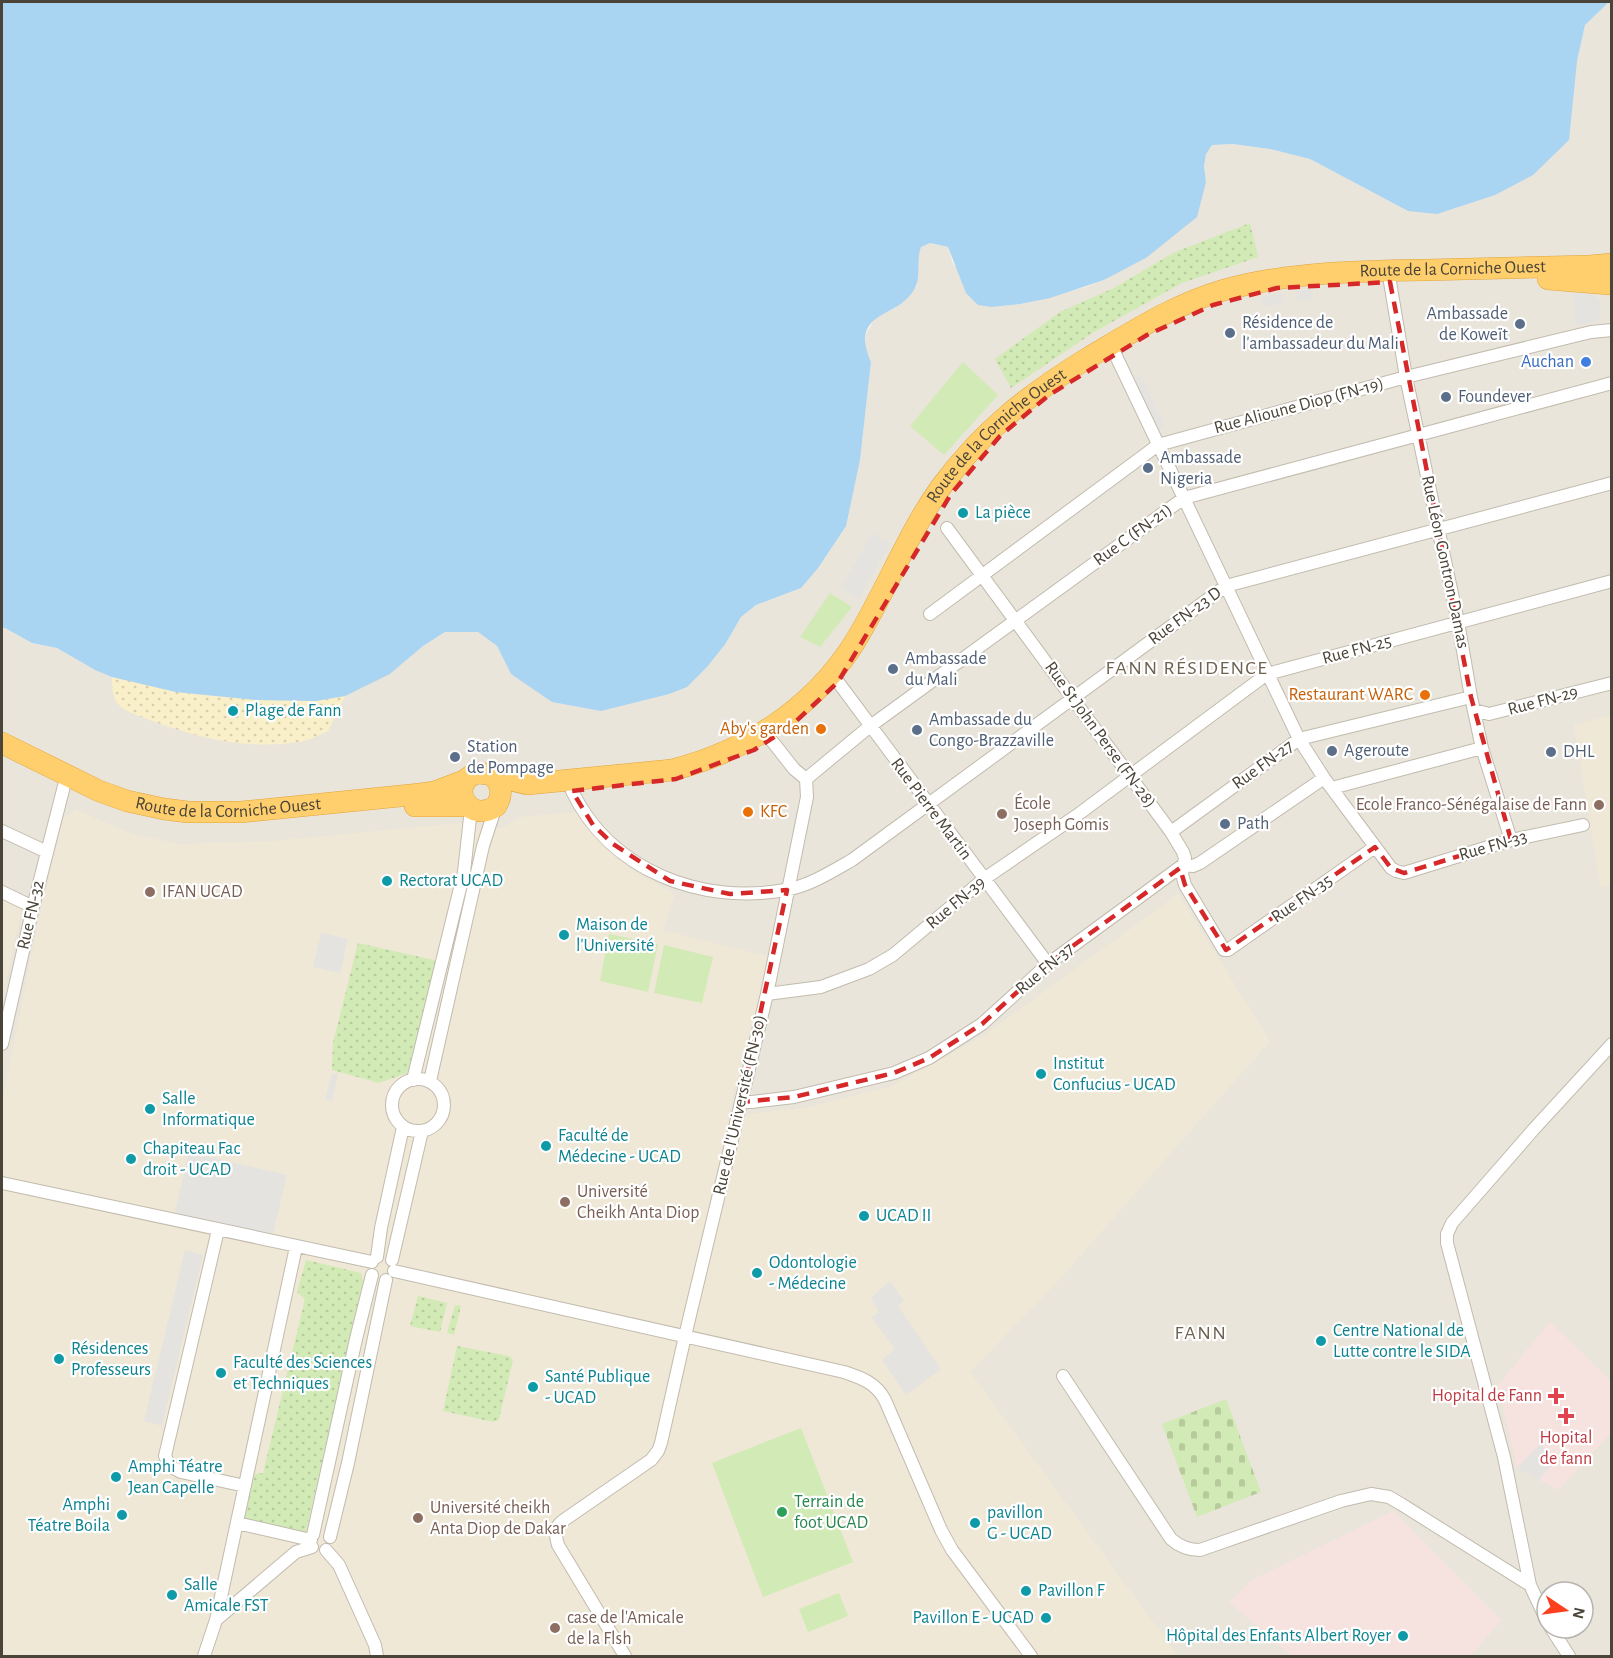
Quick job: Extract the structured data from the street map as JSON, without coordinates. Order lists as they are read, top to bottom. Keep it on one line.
{"streets":{"highway":["Route de la Corniche Ouest"],"street":["Rue Alioune Diop (FN-19)","Rue C (FN-21)","Rue Léon Gontron Damas","Rue FN-23 D","Rue FN-25","Rue FN-29","Rue St John Perse (FN-28)","Rue FN-27","Rue Pierre Martin","Rue FN-33","Rue FN-35","Rue FN-39","Rue FN-32","Rue FN-37","Rue de l'Université (FN-30)"]},"crossings":[["Route de la Corniche Ouest","Rue Léon Gontron Damas"],["Route de la Corniche Ouest","Rue FN-23 D"],["Route de la Corniche Ouest","Rue Pierre Martin"],["Route de la Corniche Ouest","Rue FN-32"],["Rue Alioune Diop (FN-19)","Rue Léon Gontron Damas"],["Rue Alioune Diop (FN-19)","Rue St John Perse (FN-28)"],["Rue C (FN-21)","Rue Léon Gontron Damas"],["Rue C (FN-21)","Rue St John Perse (FN-28)"],["Rue C (FN-21)","Rue Pierre Martin"],["Rue Léon Gontron Damas","Rue FN-23 D"],["Rue Léon Gontron Damas","Rue FN-25"],["Rue Léon Gontron Damas","Rue FN-29"],["Rue Léon Gontron Damas","Rue FN-27"],["Rue Léon Gontron Damas","Rue FN-33"],["Rue Léon Gontron Damas","Rue FN-37"],["Rue FN-23 D","Rue St John Perse (FN-28)"],["Rue FN-23 D","Rue Pierre Martin"],["Rue FN-23 D","Rue de l'Université (FN-30)"],["Rue FN-25","Rue St John Perse (FN-28)"],["Rue FN-25","Rue FN-39"],["Rue St John Perse (FN-28)","Rue FN-27"],["Rue St John Perse (FN-28)","Rue FN-35"],["Rue St John Perse (FN-28)","Rue FN-39"],["Rue St John Perse (FN-28)","Rue FN-37"],["Rue Pierre Martin","Rue FN-39"],["Rue Pierre Martin","Rue FN-37"],["Rue FN-33","Rue FN-35"],["Rue FN-39","Rue de l'Université (FN-30)"],["Rue FN-37","Rue de l'Université (FN-30)"]],"districts":["FANN RÉSIDENCE","FANN"],"places":{"other":["Ambassade de Koweït","Résidence de l'ambassadeur du Mali","Auchan","Foundever","Ambassade Nigeria","La pièce","Ambassade du Mali","Restaurant WARC","Plage de Fann","Aby's garden","Ambassade du Congo-Brazzaville","Ageroute","DHL","Station de Pompage","Ecole Franco-Sénégalaise de Fann","KFC","École Joseph Gomis","Path","Rectorat UCAD","IFAN UCAD","Maison de l'Université","Institut Confucius - UCAD","Salle Informatique","Faculté de Médecine - UCAD","Chapiteau Fac droit - UCAD","Université Cheikh Anta Diop","UCAD II","Odontologie - Médecine","Centre National de Lutte contre le SIDA","Résidences Professeurs","Faculté des Sciences et Techniques","Santé Publique - UCAD","Amphi Téatre Jean Capelle","Terrain de foot UCAD","Amphi Téatre Boila","Université cheikh Anta Diop de Dakar","pavillon G - UCAD","Pavillon F","Salle Amicale FST","Pavillon E - UCAD","case de l'Amicale de la Flsh","Hôpital des Enfants Albert Royer"],"health":["Hopital de Fann","Hopital de fann"]},"north":"right"}
